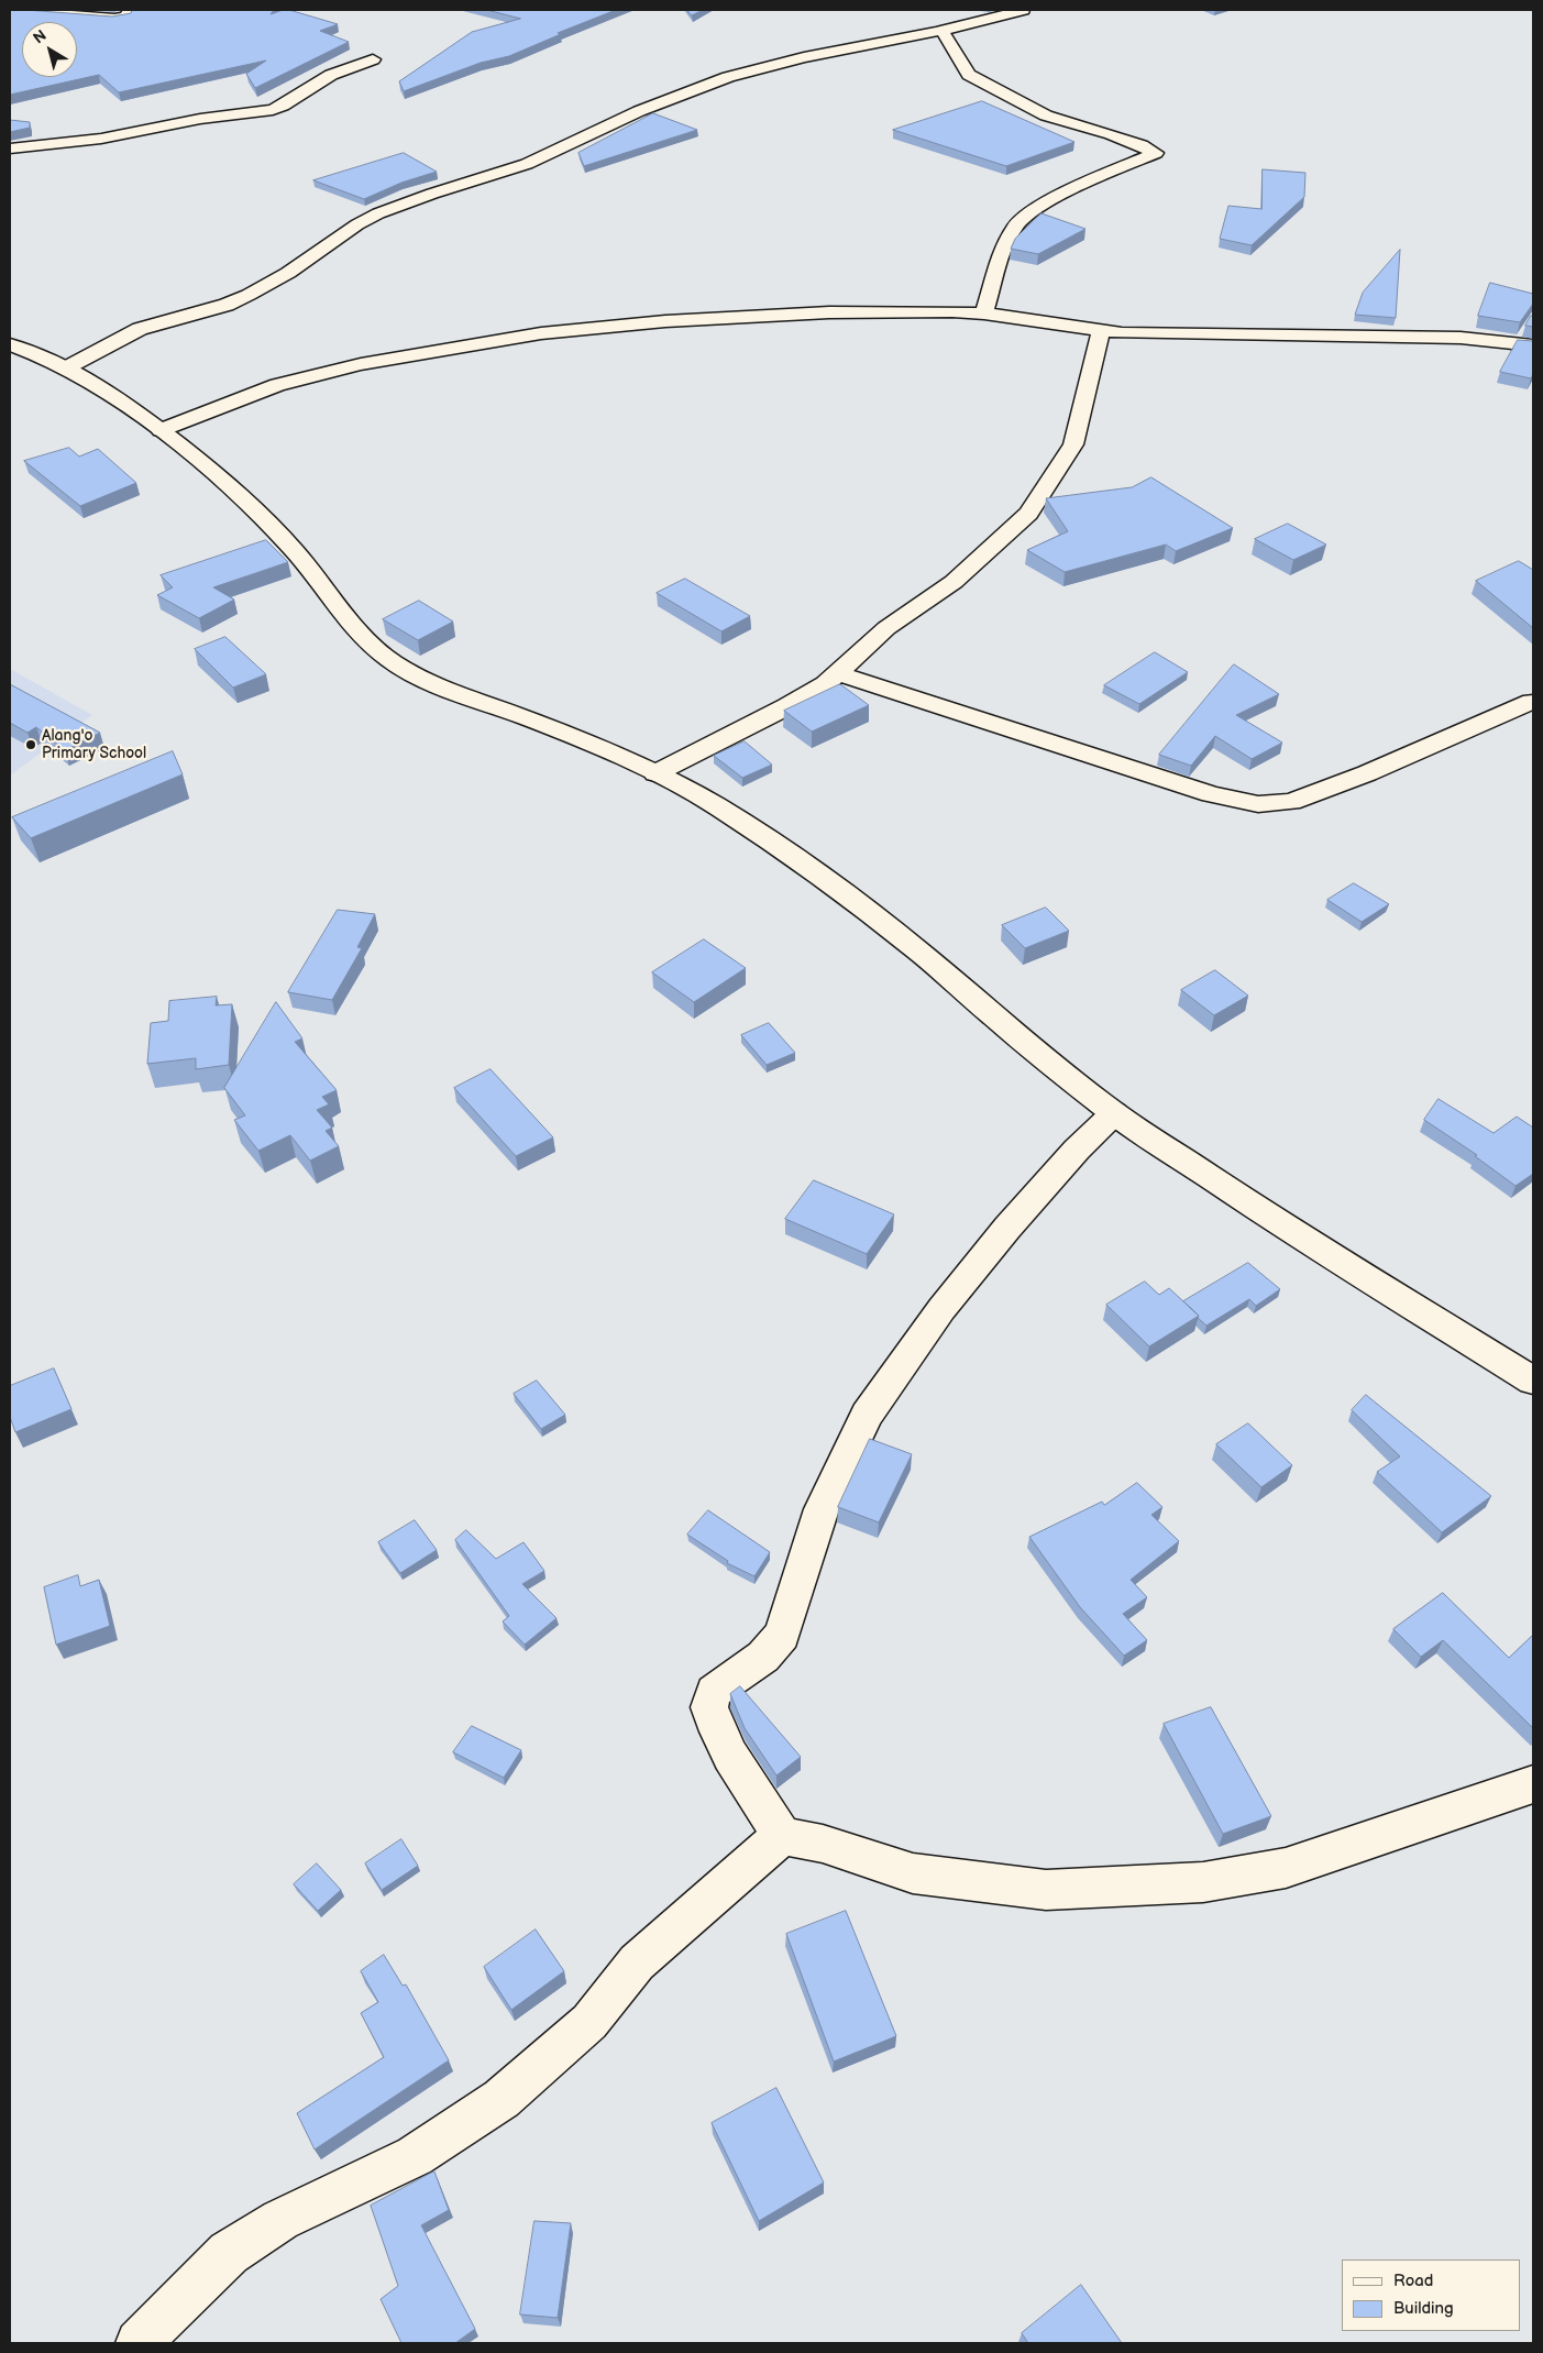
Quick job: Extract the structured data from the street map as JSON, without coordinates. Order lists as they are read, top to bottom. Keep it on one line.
{"places":["Alang'o Primary School"],"legend":["Road","Building"],"north":"top left"}
